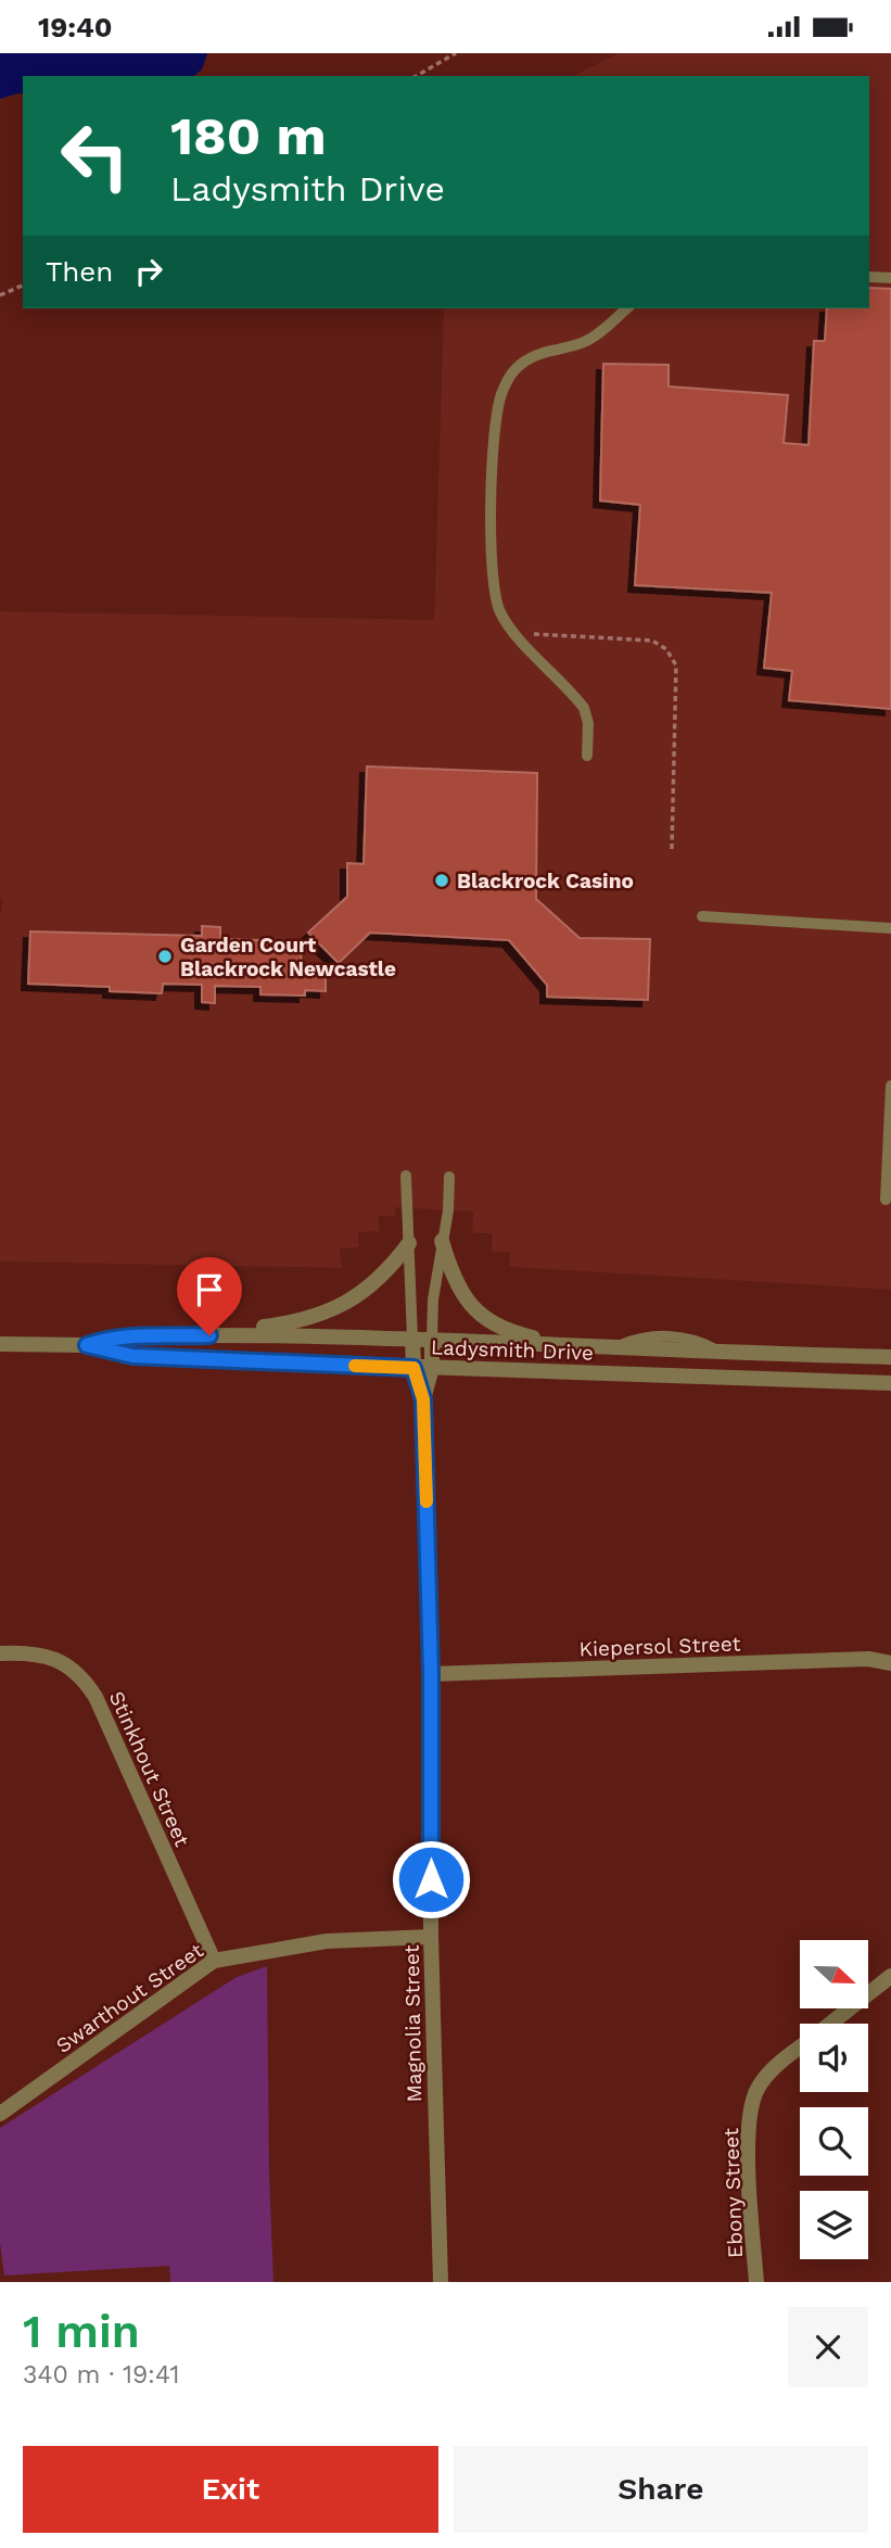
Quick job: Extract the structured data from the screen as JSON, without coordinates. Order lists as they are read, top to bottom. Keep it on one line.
{"streets":{"street":["Ladysmith Drive","Kiepersol Street","Stinkhout Street","Swarthout Street","Magnolia Street","Ebony Street"]},"crossings":[["Ladysmith Drive","Magnolia Street"],["Kiepersol Street","Magnolia Street"],["Stinkhout Street","Swarthout Street"],["Swarthout Street","Magnolia Street"]],"places":["Blackrock Casino","Garden Court Blackrock Newcastle"],"north":"right","page":{"status":"19:40","turn":["180 m","Ladysmith Drive"],"then":"Then","heading":["1 min","340 m · 19:41"],"buttons":["Exit","Share"]}}
